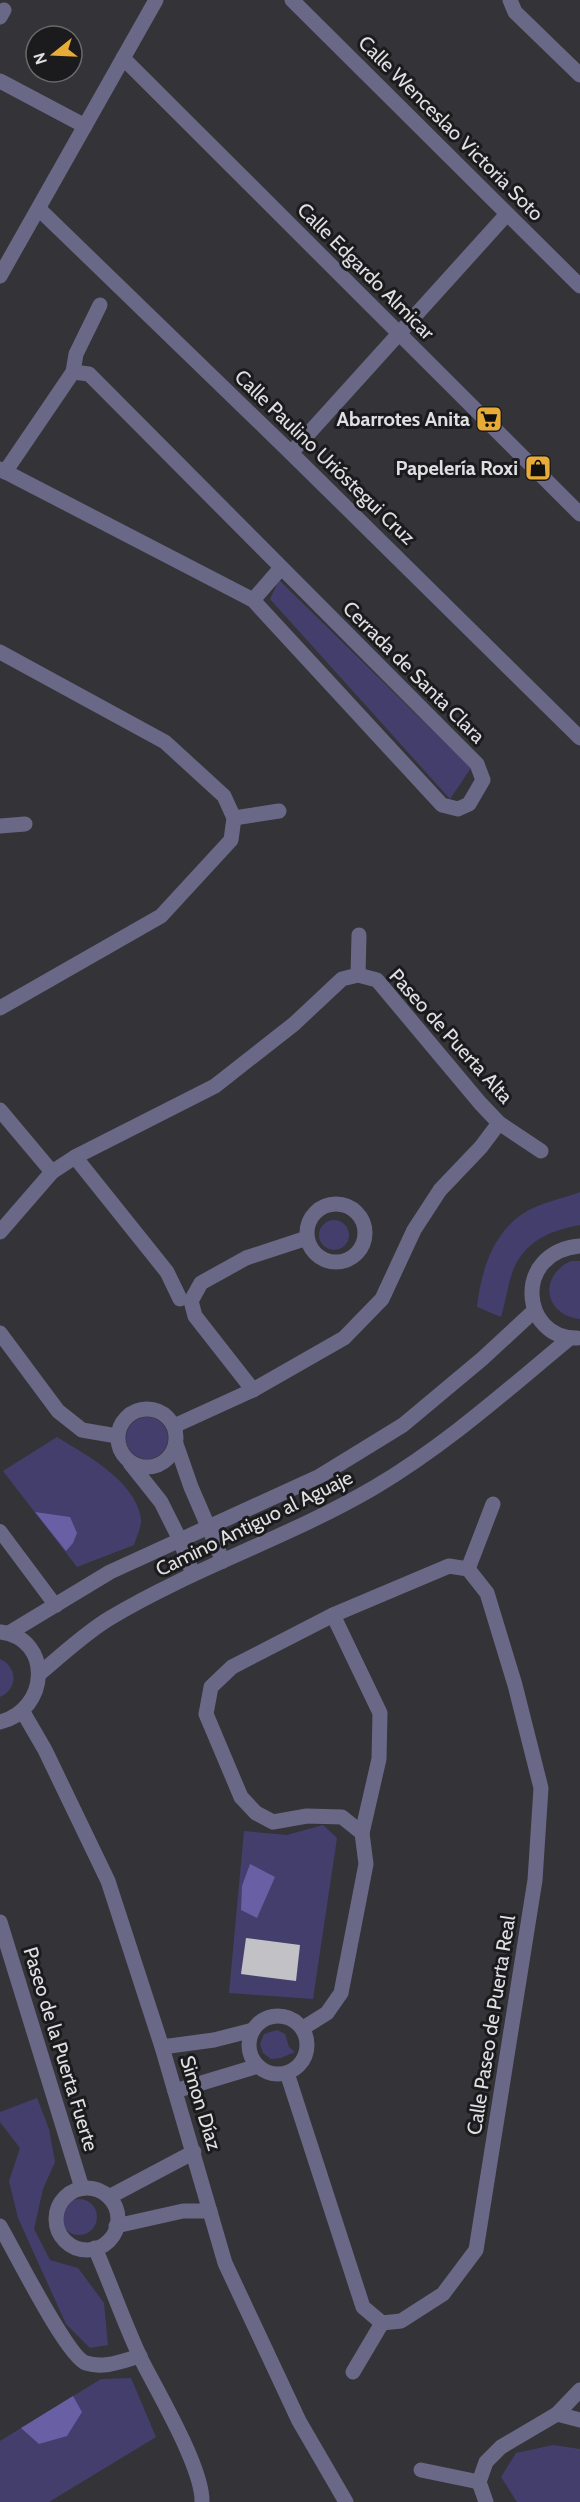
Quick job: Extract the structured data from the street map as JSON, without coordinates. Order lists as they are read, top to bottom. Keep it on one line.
{"streets":{"street":["Calle Wenceslao Victoria Soto","Calle Edgardo Almicar","Calle Paulino Urióstegui Cruz","Cerrada de Santa Clara","Paseo de Puerta Alta","Camino Antiguo al Aguaje","Calle Paseo de Puerta Real","Paseo de la Puerta Fuerte","Simon Díaz"]},"places":{"supermarket":["Abarrotes Anita"],"shop":["Papelería Roxi"]},"north":"left"}
